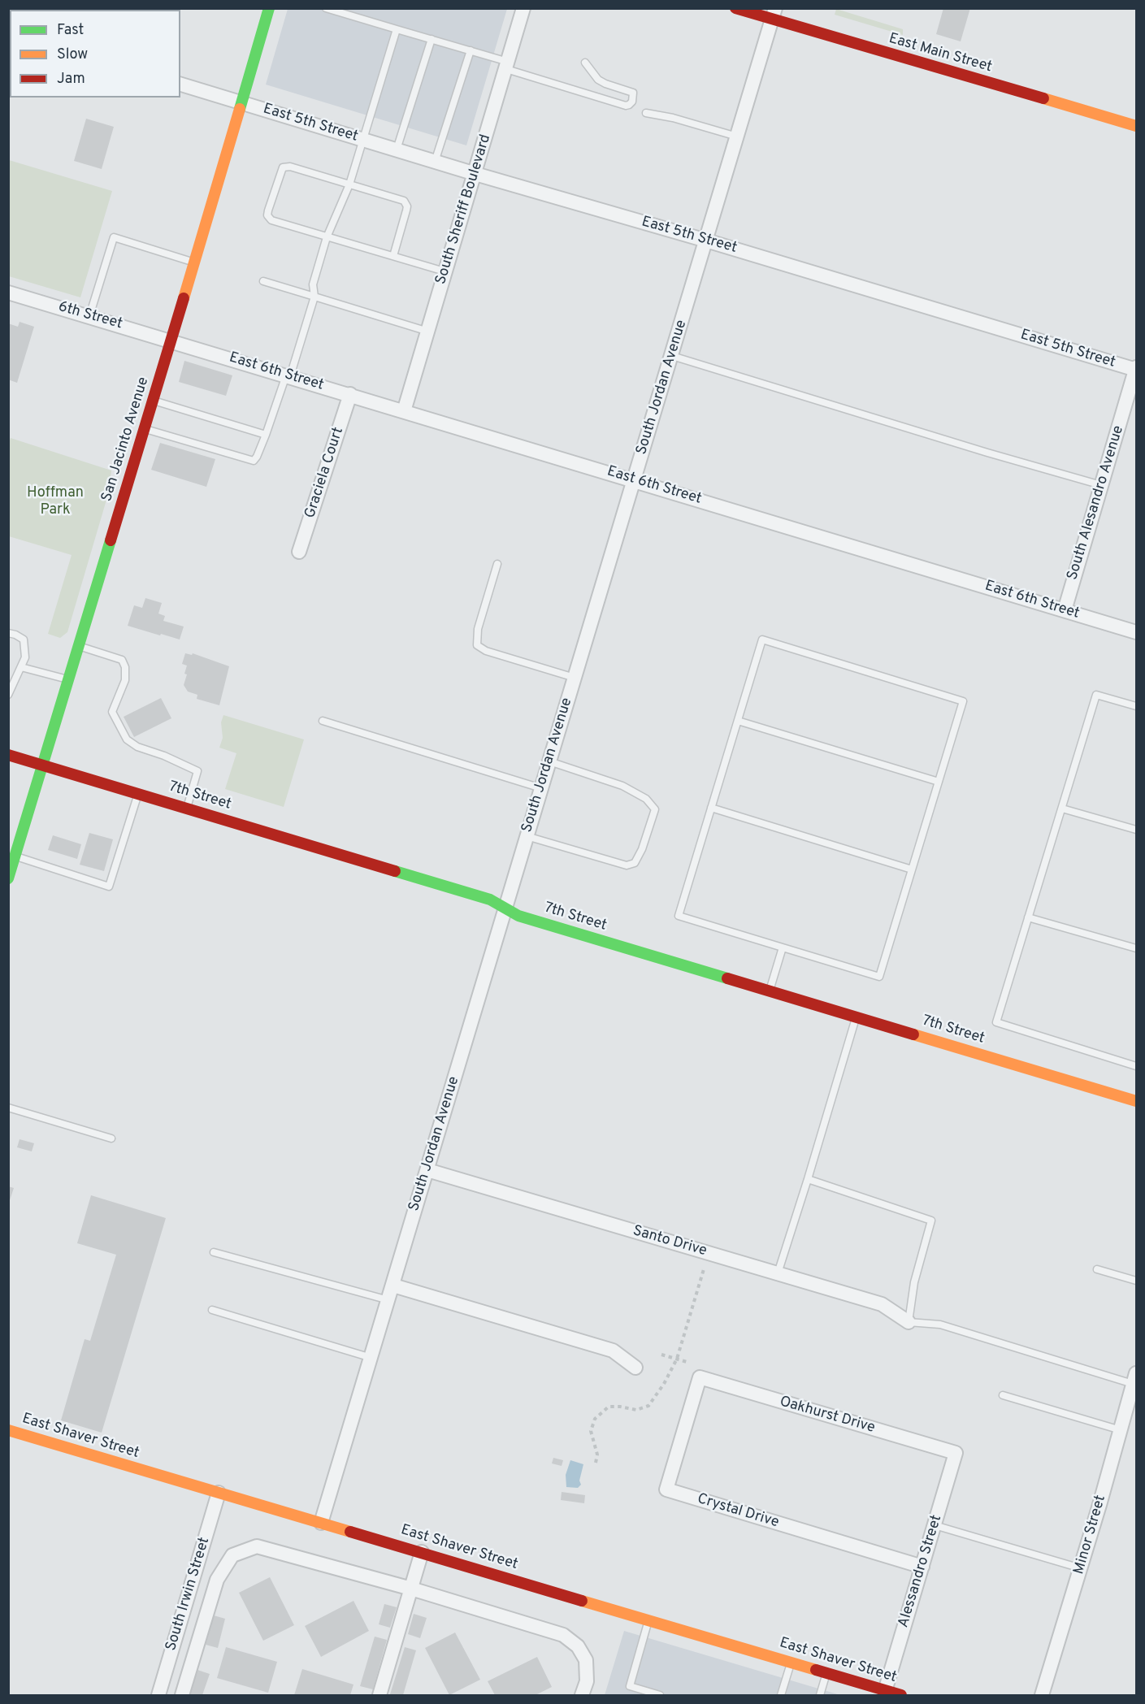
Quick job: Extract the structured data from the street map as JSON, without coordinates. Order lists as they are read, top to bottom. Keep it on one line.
{"streets":{"street":["East Main Street","East 5th Street","South Sheriff Boulevard","6th Street","East 6th Street","South Jordan Avenue","San Jacinto Avenue","Graciela Court","South Alesandro Avenue","7th Street","Santo Drive","Oakhurst Drive","East Shaver Street","Crystal Drive","Minor Street","Alessandro Street","South Irwin Street"]},"crossings":[["East Main Street","South Jordan Avenue"],["East 5th Street","South Sheriff Boulevard"],["East 5th Street","South Jordan Avenue"],["East 5th Street","San Jacinto Avenue"],["East 5th Street","South Alesandro Avenue"],["South Sheriff Boulevard","East 6th Street"],["6th Street","East 6th Street"],["6th Street","San Jacinto Avenue"],["East 6th Street","South Jordan Avenue"],["East 6th Street","San Jacinto Avenue"],["East 6th Street","Graciela Court"],["East 6th Street","South Alesandro Avenue"],["South Jordan Avenue","7th Street"],["South Jordan Avenue","Santo Drive"],["South Jordan Avenue","East Shaver Street"],["San Jacinto Avenue","7th Street"],["Oakhurst Drive","Crystal Drive"],["Oakhurst Drive","Alessandro Street"],["East Shaver Street","Alessandro Street"],["East Shaver Street","South Irwin Street"],["Crystal Drive","Alessandro Street"]],"parks":["Hoffman Park"],"legend":["Fast","Slow","Jam"]}
